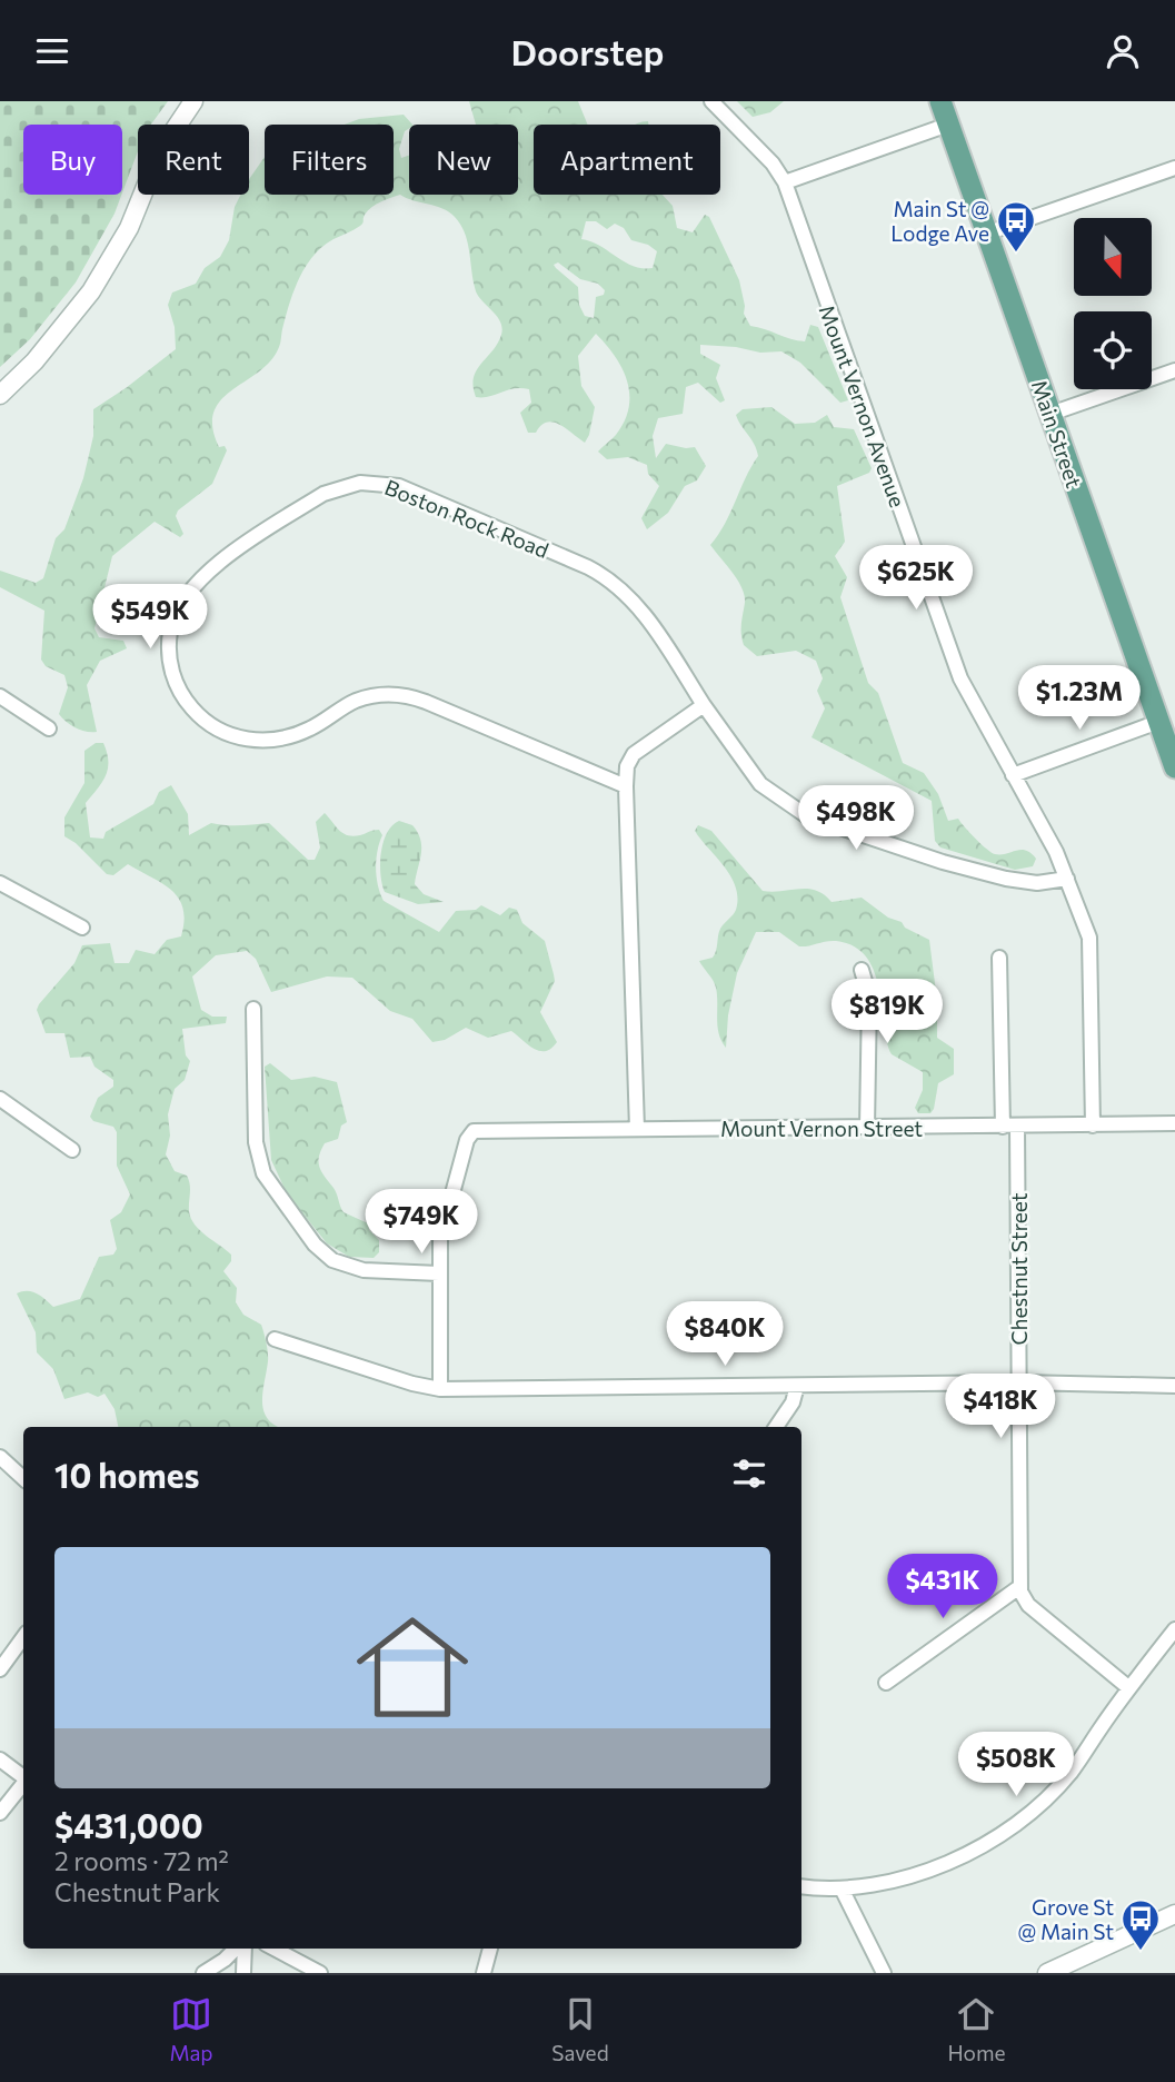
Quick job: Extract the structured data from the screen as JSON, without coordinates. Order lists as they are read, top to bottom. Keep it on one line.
{"streets":{"main road":["Main Street"],"street":["Mount Vernon Avenue","Boston Rock Road","Mount Vernon Street","Chestnut Street"]},"crossings":[["Mount Vernon Avenue","Boston Rock Road"],["Mount Vernon Avenue","Mount Vernon Street"],["Mount Vernon Street","Chestnut Street"]],"places":{"bus stop":["Main St @ Lodge Ave","Grove St @ Main St"]},"north":"bottom","page":{"header":"Doorstep","chip":["Buy","Rent","Filters","New","Apartment"],"price":["$625K","$549K","$1.23M","$498K","$819K","$749K","$840K","$418K","$431K","$508K"],"heading":"10 homes","list":[{"name":"$431,000","note":"2 rooms · 72 m² · Chestnut Park"}],"tabs":["Map","Saved","Home"]}}
